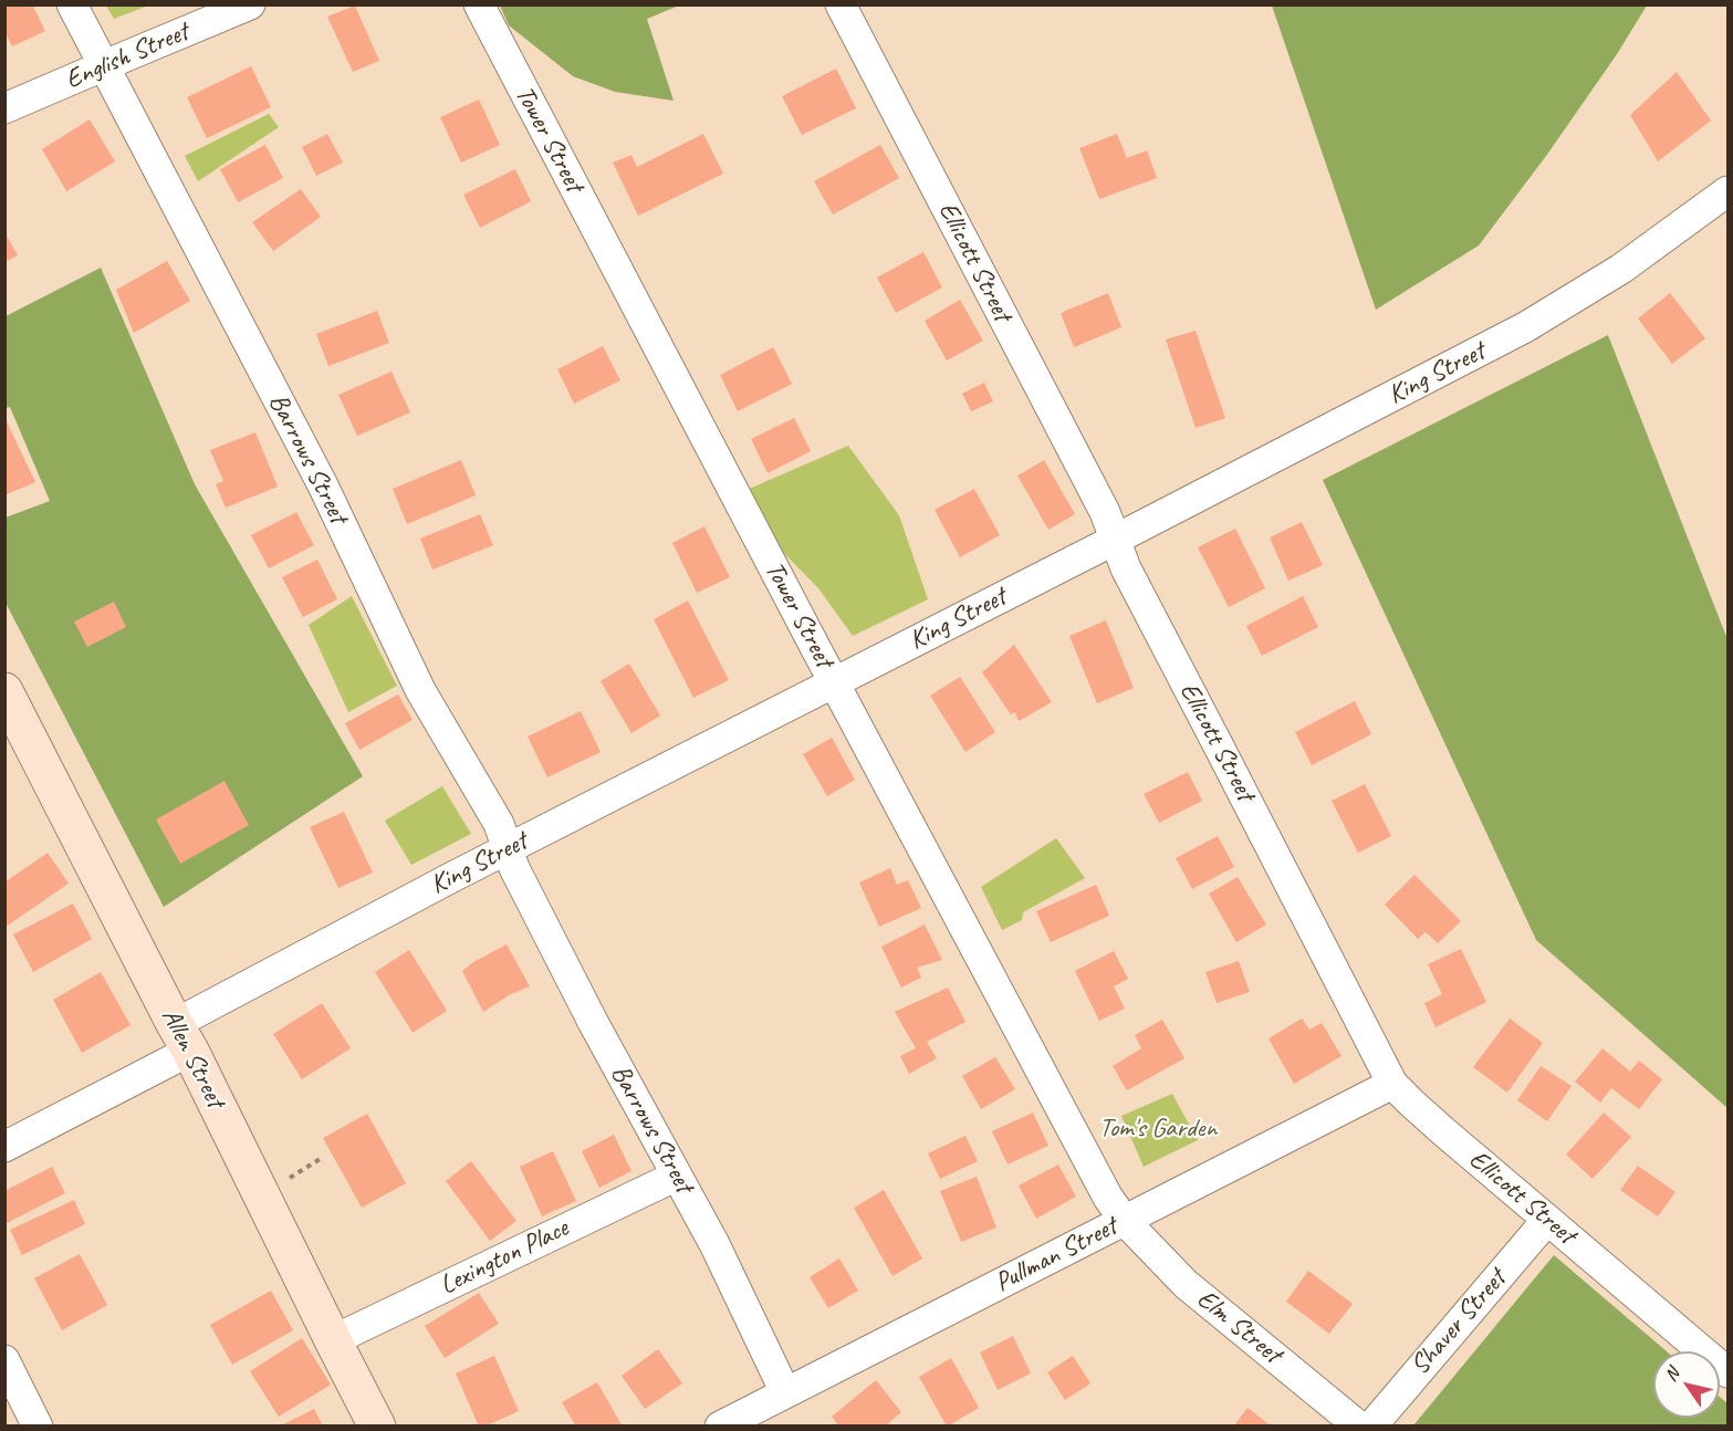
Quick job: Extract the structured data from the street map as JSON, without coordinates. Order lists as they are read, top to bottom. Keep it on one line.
{"streets":{"street":["English Street","Tower Street","Ellicott Street","King Street","Barrows Street","Allen Street","Pullman Street","Lexington Place","Shaver Street","Elm Street"]},"crossings":[["English Street","Barrows Street"],["Tower Street","King Street"],["Tower Street","Pullman Street"],["Tower Street","Elm Street"],["Ellicott Street","King Street"],["Ellicott Street","Pullman Street"],["Ellicott Street","Shaver Street"],["King Street","Barrows Street"],["King Street","Allen Street"],["Barrows Street","Pullman Street"],["Barrows Street","Lexington Place"],["Allen Street","Lexington Place"],["Pullman Street","Elm Street"]],"parks":["Tom's Garden"],"north":"top left"}
